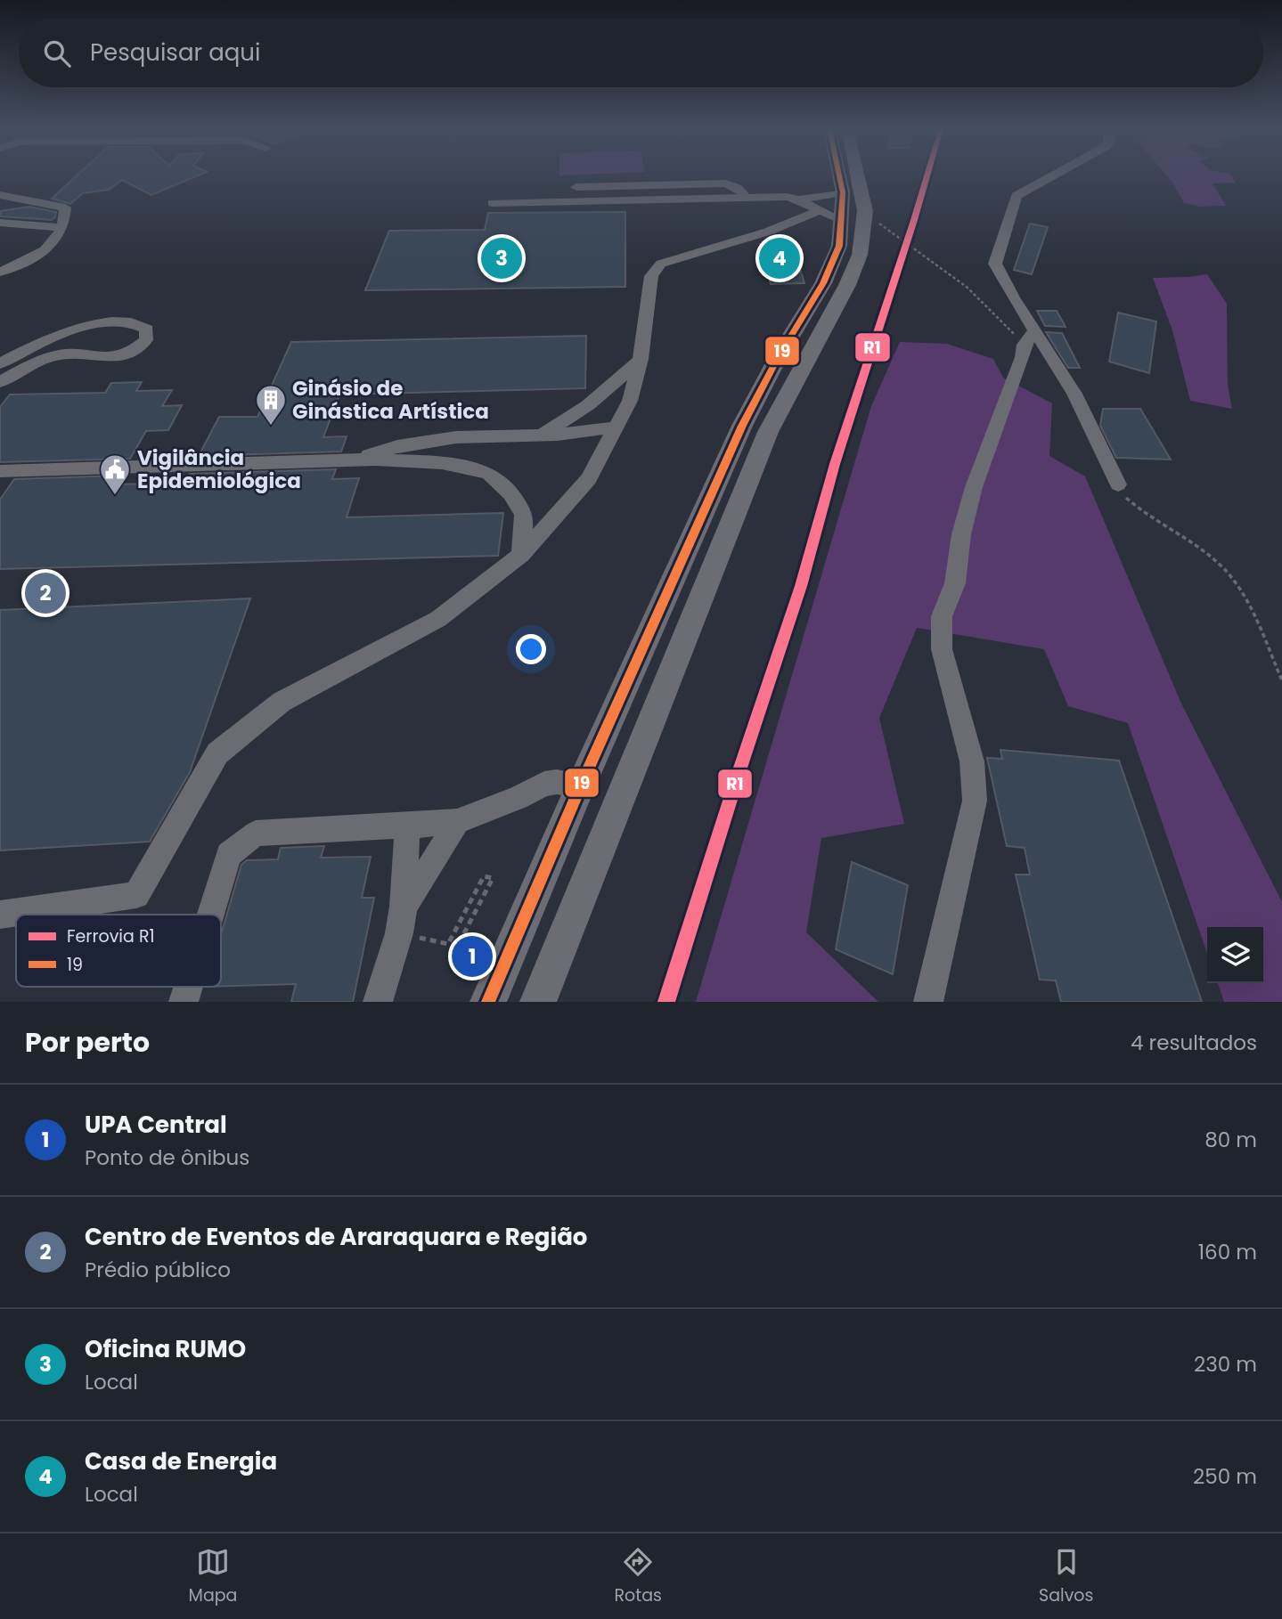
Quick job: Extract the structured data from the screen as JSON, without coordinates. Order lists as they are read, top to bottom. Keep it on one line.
{"places":{"building":["Ginásio de Ginástica Artística"],"public building":["Vigilância Epidemiológica"]},"lines":["rail line R1","transit line 19"],"legend":["Ferrovia R1","19"],"page":{"search":"Pesquisar aqui","pins":["3","4","2","1"],"heading":["Por perto","4 resultados"],"list":[{"mark":"1","name":"UPA Central","note":"Ponto de ônibus","value":"80 m"},{"mark":"2","name":"Centro de Eventos de Araraquara e Região","note":"Prédio público","value":"160 m"},{"mark":"3","name":"Oficina RUMO","note":"Local","value":"230 m"},{"mark":"4","name":"Casa de Energia","note":"Local","value":"250 m"}],"nav":["Mapa","Rotas","Salvos"]}}
